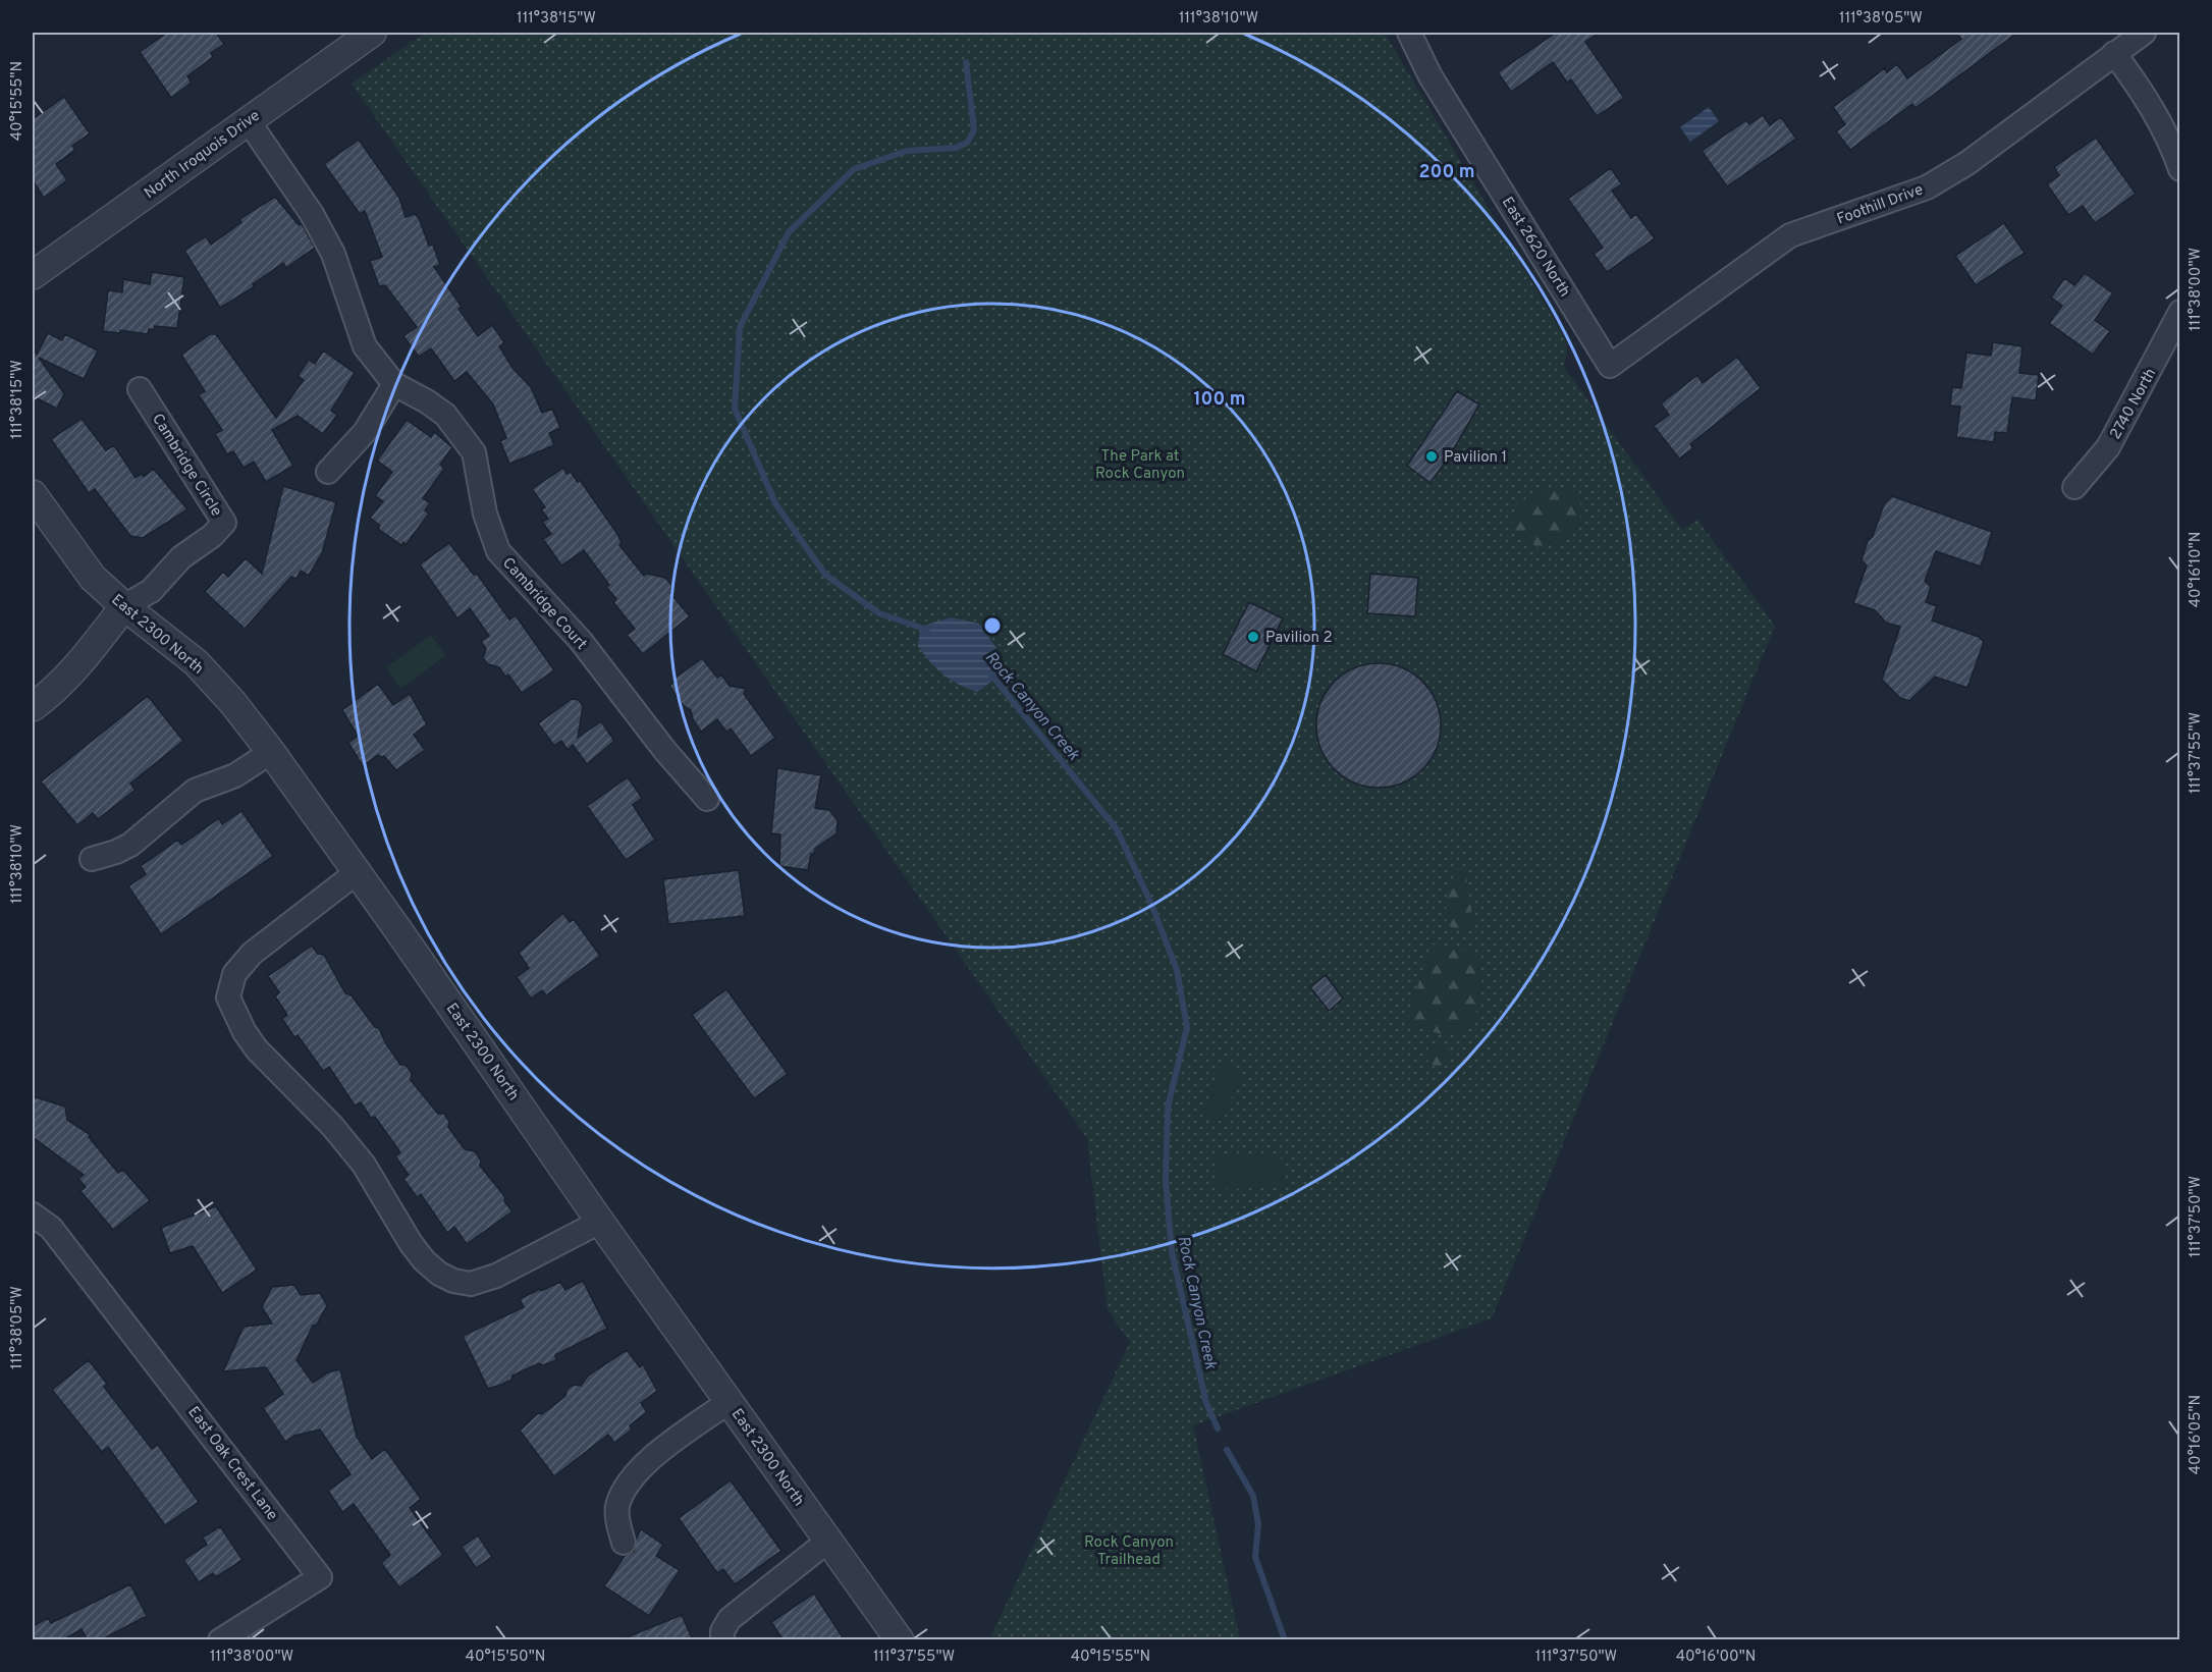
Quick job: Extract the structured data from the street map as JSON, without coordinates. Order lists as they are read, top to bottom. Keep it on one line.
{"streets":{"street":["North Iroquois Drive","Foothill Drive","East 2620 North","2740 North","Cambridge Circle","Cambridge Court","East 2300 North","East Oak Crest Lane"]},"crossings":[["North Iroquois Drive","Cambridge Court"],["Foothill Drive","East 2620 North"],["Cambridge Circle","East 2300 North"]],"water":["Rock Canyon Creek"],"parks":["The Park at Rock Canyon","Rock Canyon Trailhead"],"places":["Pavilion 1","Pavilion 2"],"coordinates":["111°38'15\"W","111°38'10\"W","111°38'05\"W","40°15'55\"N","111°38'00\"W","40°16'10\"N","111°37'55\"W","111°37'50\"W","40°16'05\"N","40°15'50\"N","40°16'00\"N"],"rings":["200 m","100 m"]}
